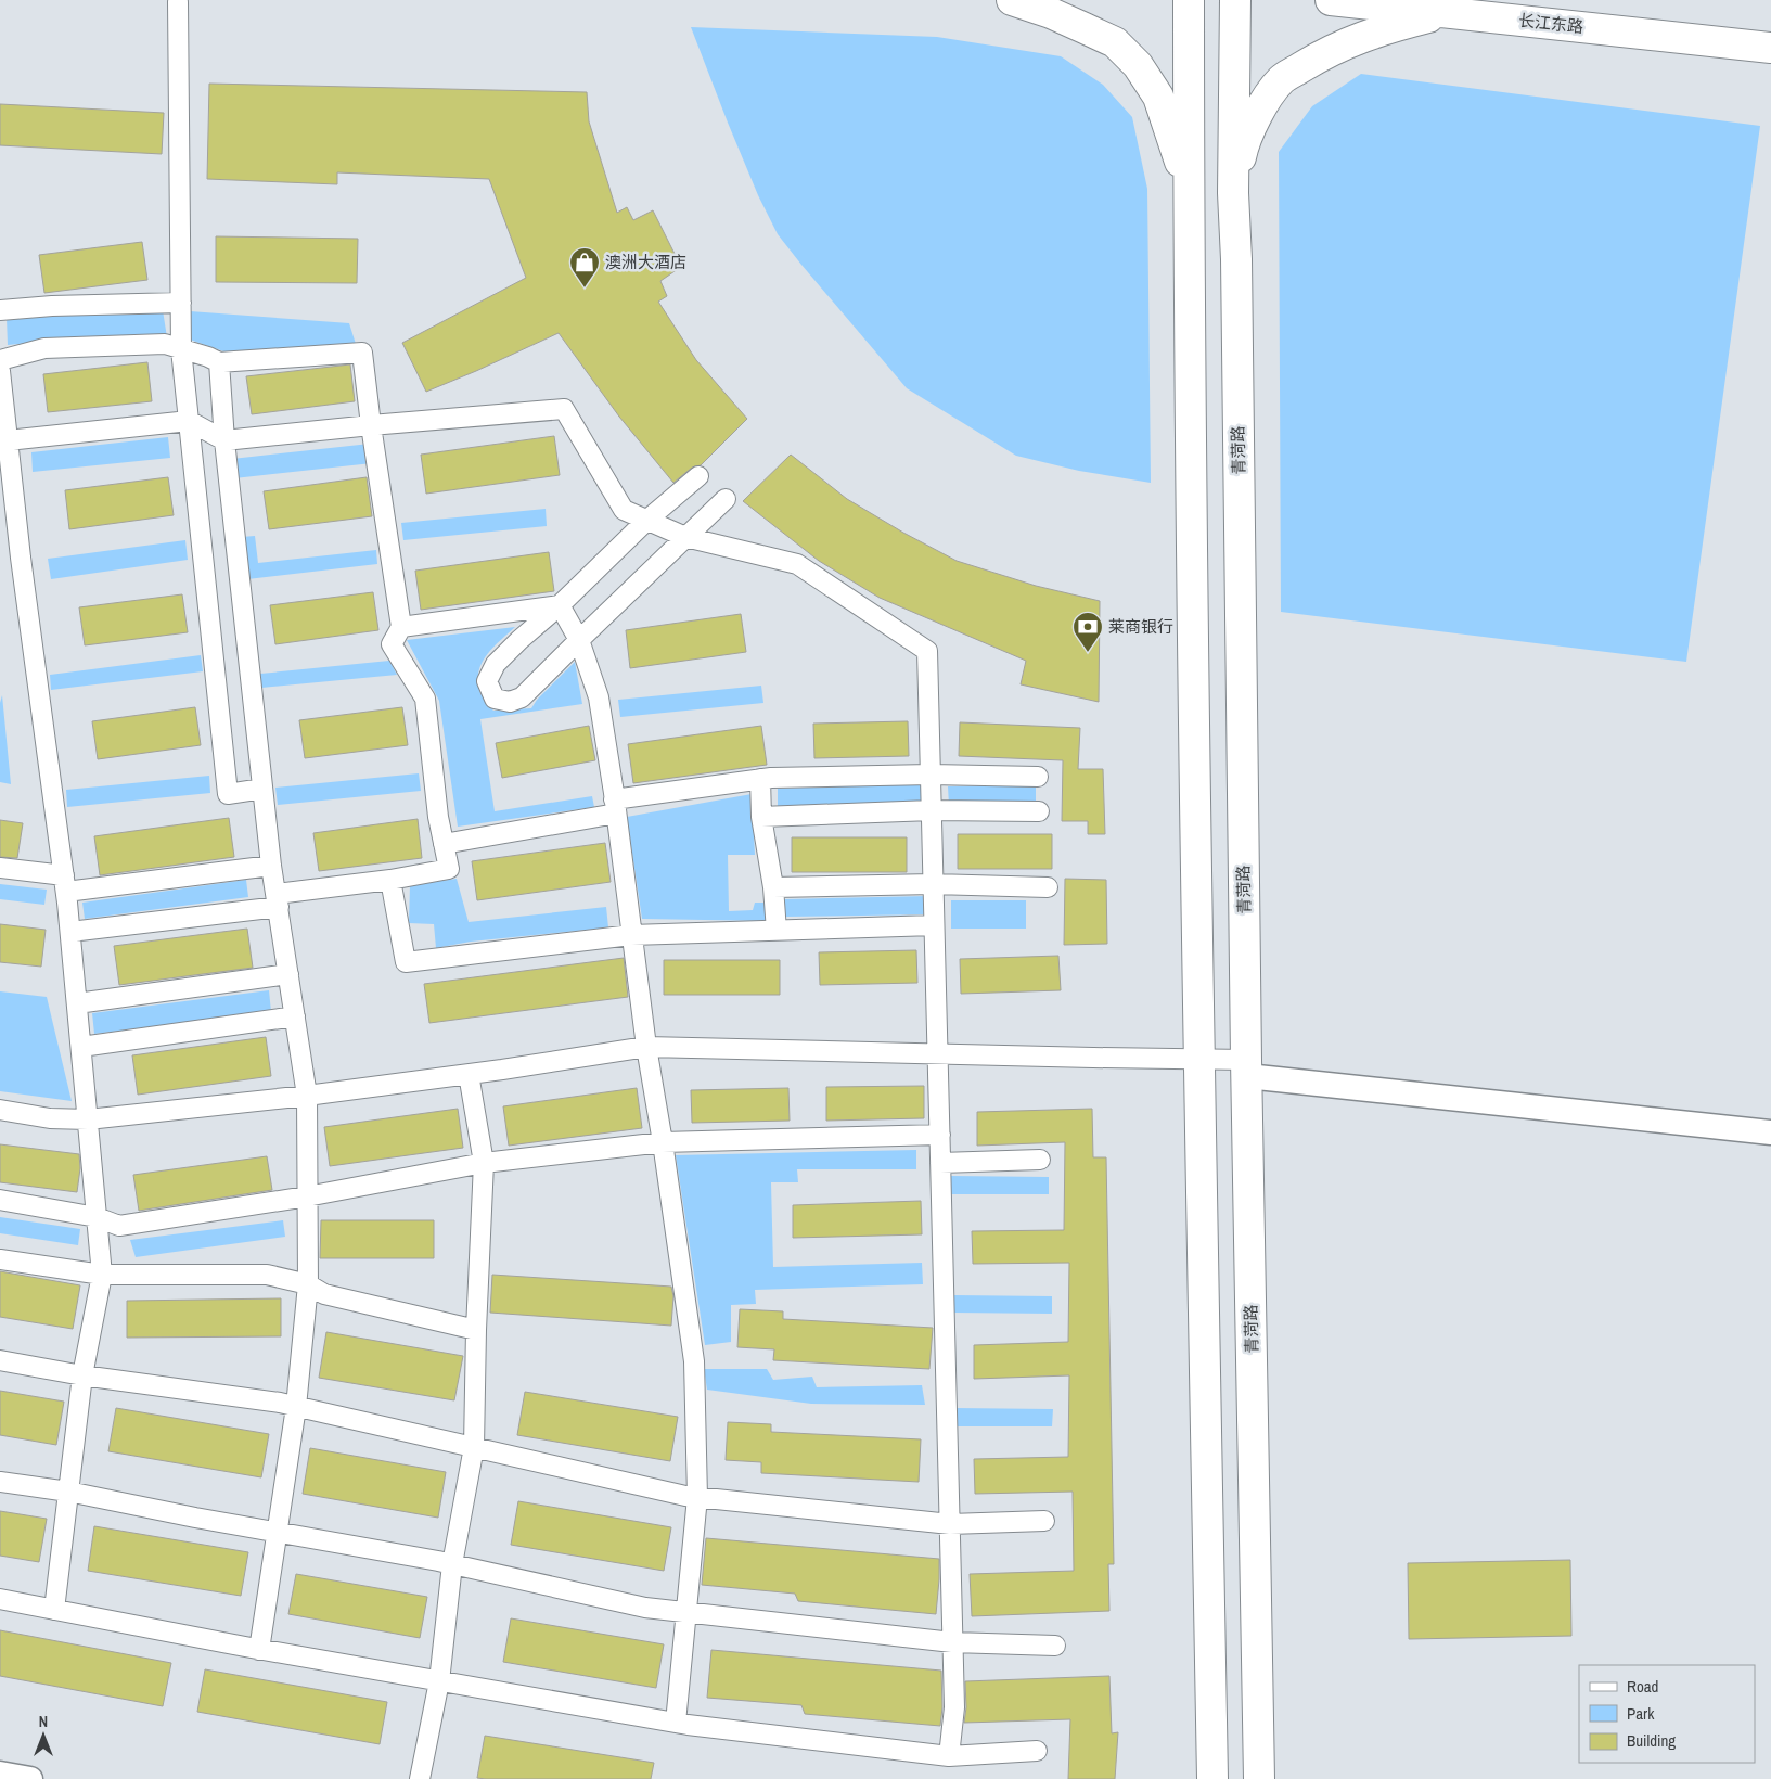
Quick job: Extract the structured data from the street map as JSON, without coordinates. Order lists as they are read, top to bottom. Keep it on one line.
{"streets":{"main road":["长江东路","青菏路"]},"places":{"shop":["澳洲大酒店"],"bank":["莱商银行"]},"legend":["Road","Park","Building"],"north":"top"}
